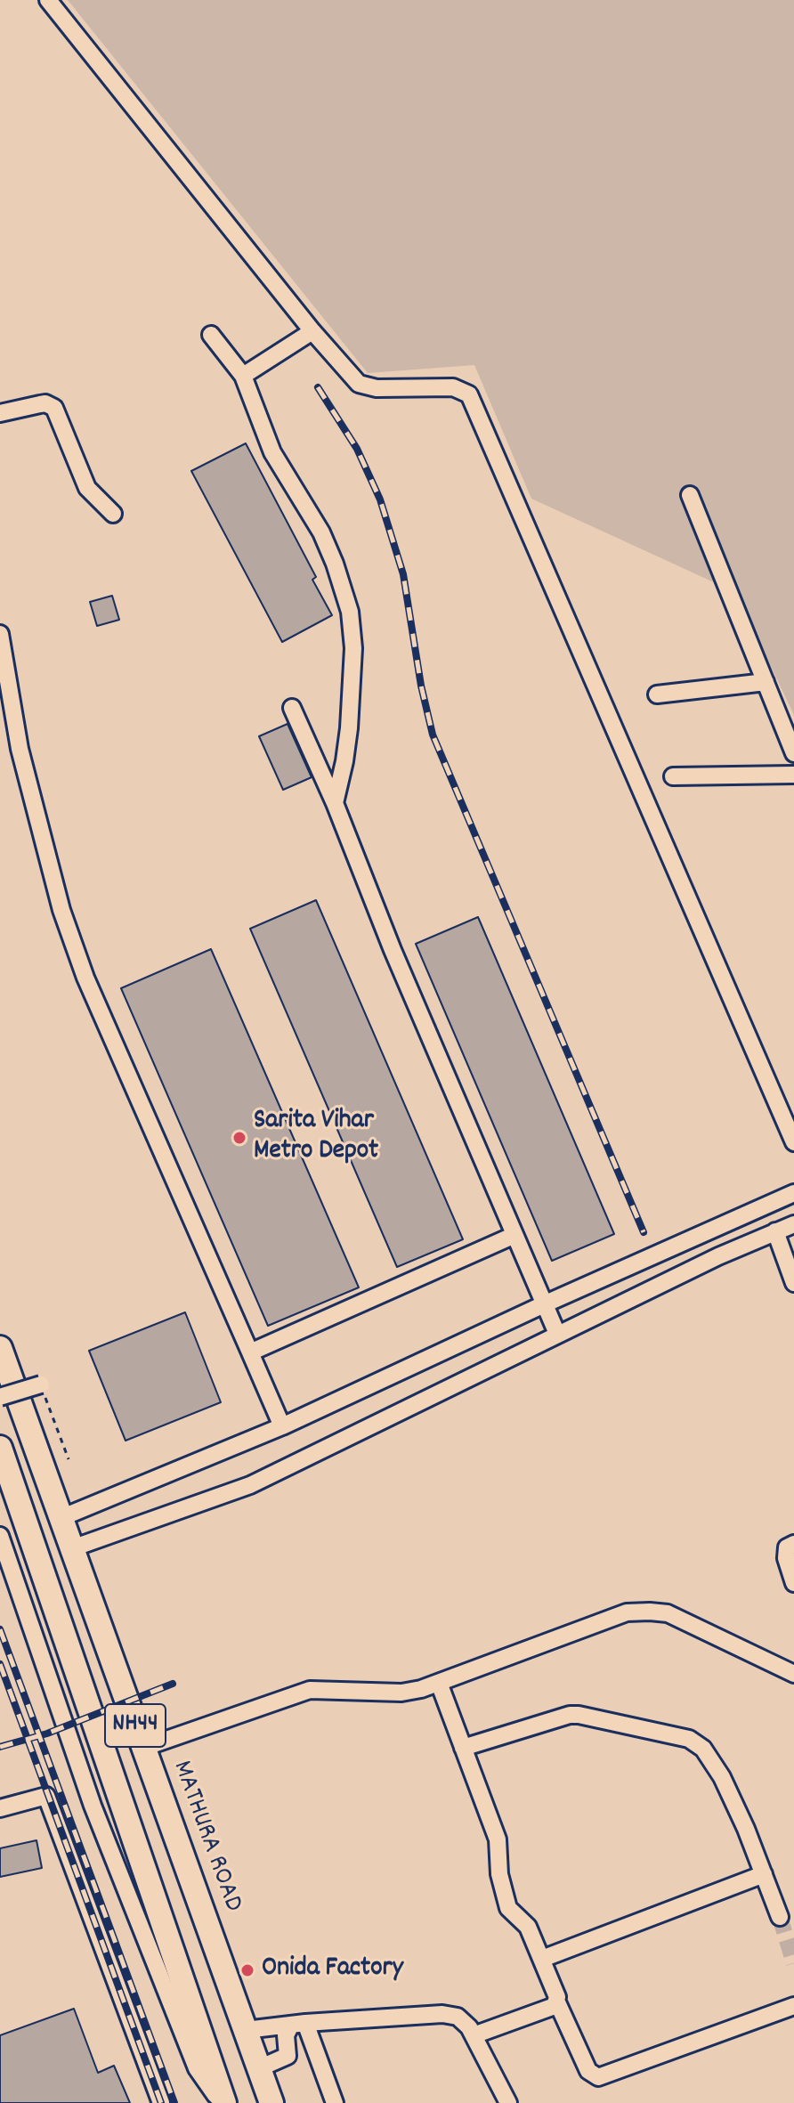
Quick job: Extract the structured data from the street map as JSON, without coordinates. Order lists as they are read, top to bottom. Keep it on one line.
{"streets":{"highway":["NH44","MATHURA ROAD"]},"places":["Sarita Vihar Metro Depot","Onida Factory"]}
